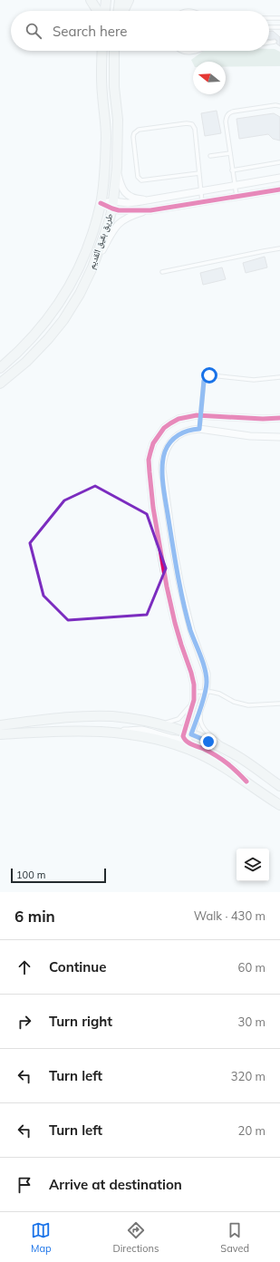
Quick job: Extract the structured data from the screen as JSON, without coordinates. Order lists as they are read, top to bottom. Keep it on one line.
{"streets":{"main road":["طريق بقيق القديم"]},"scale_bar":"100 m","north":"left","page":{"search":"Search here","scale":"100 m","heading":["6 min","Walk · 430 m"],"list":[["Continue","60 m"],["Turn right","30 m"],["Turn left","320 m"],["Turn left","20 m"],"Arrive at destination"],"nav":["Map","Directions","Saved"]}}
